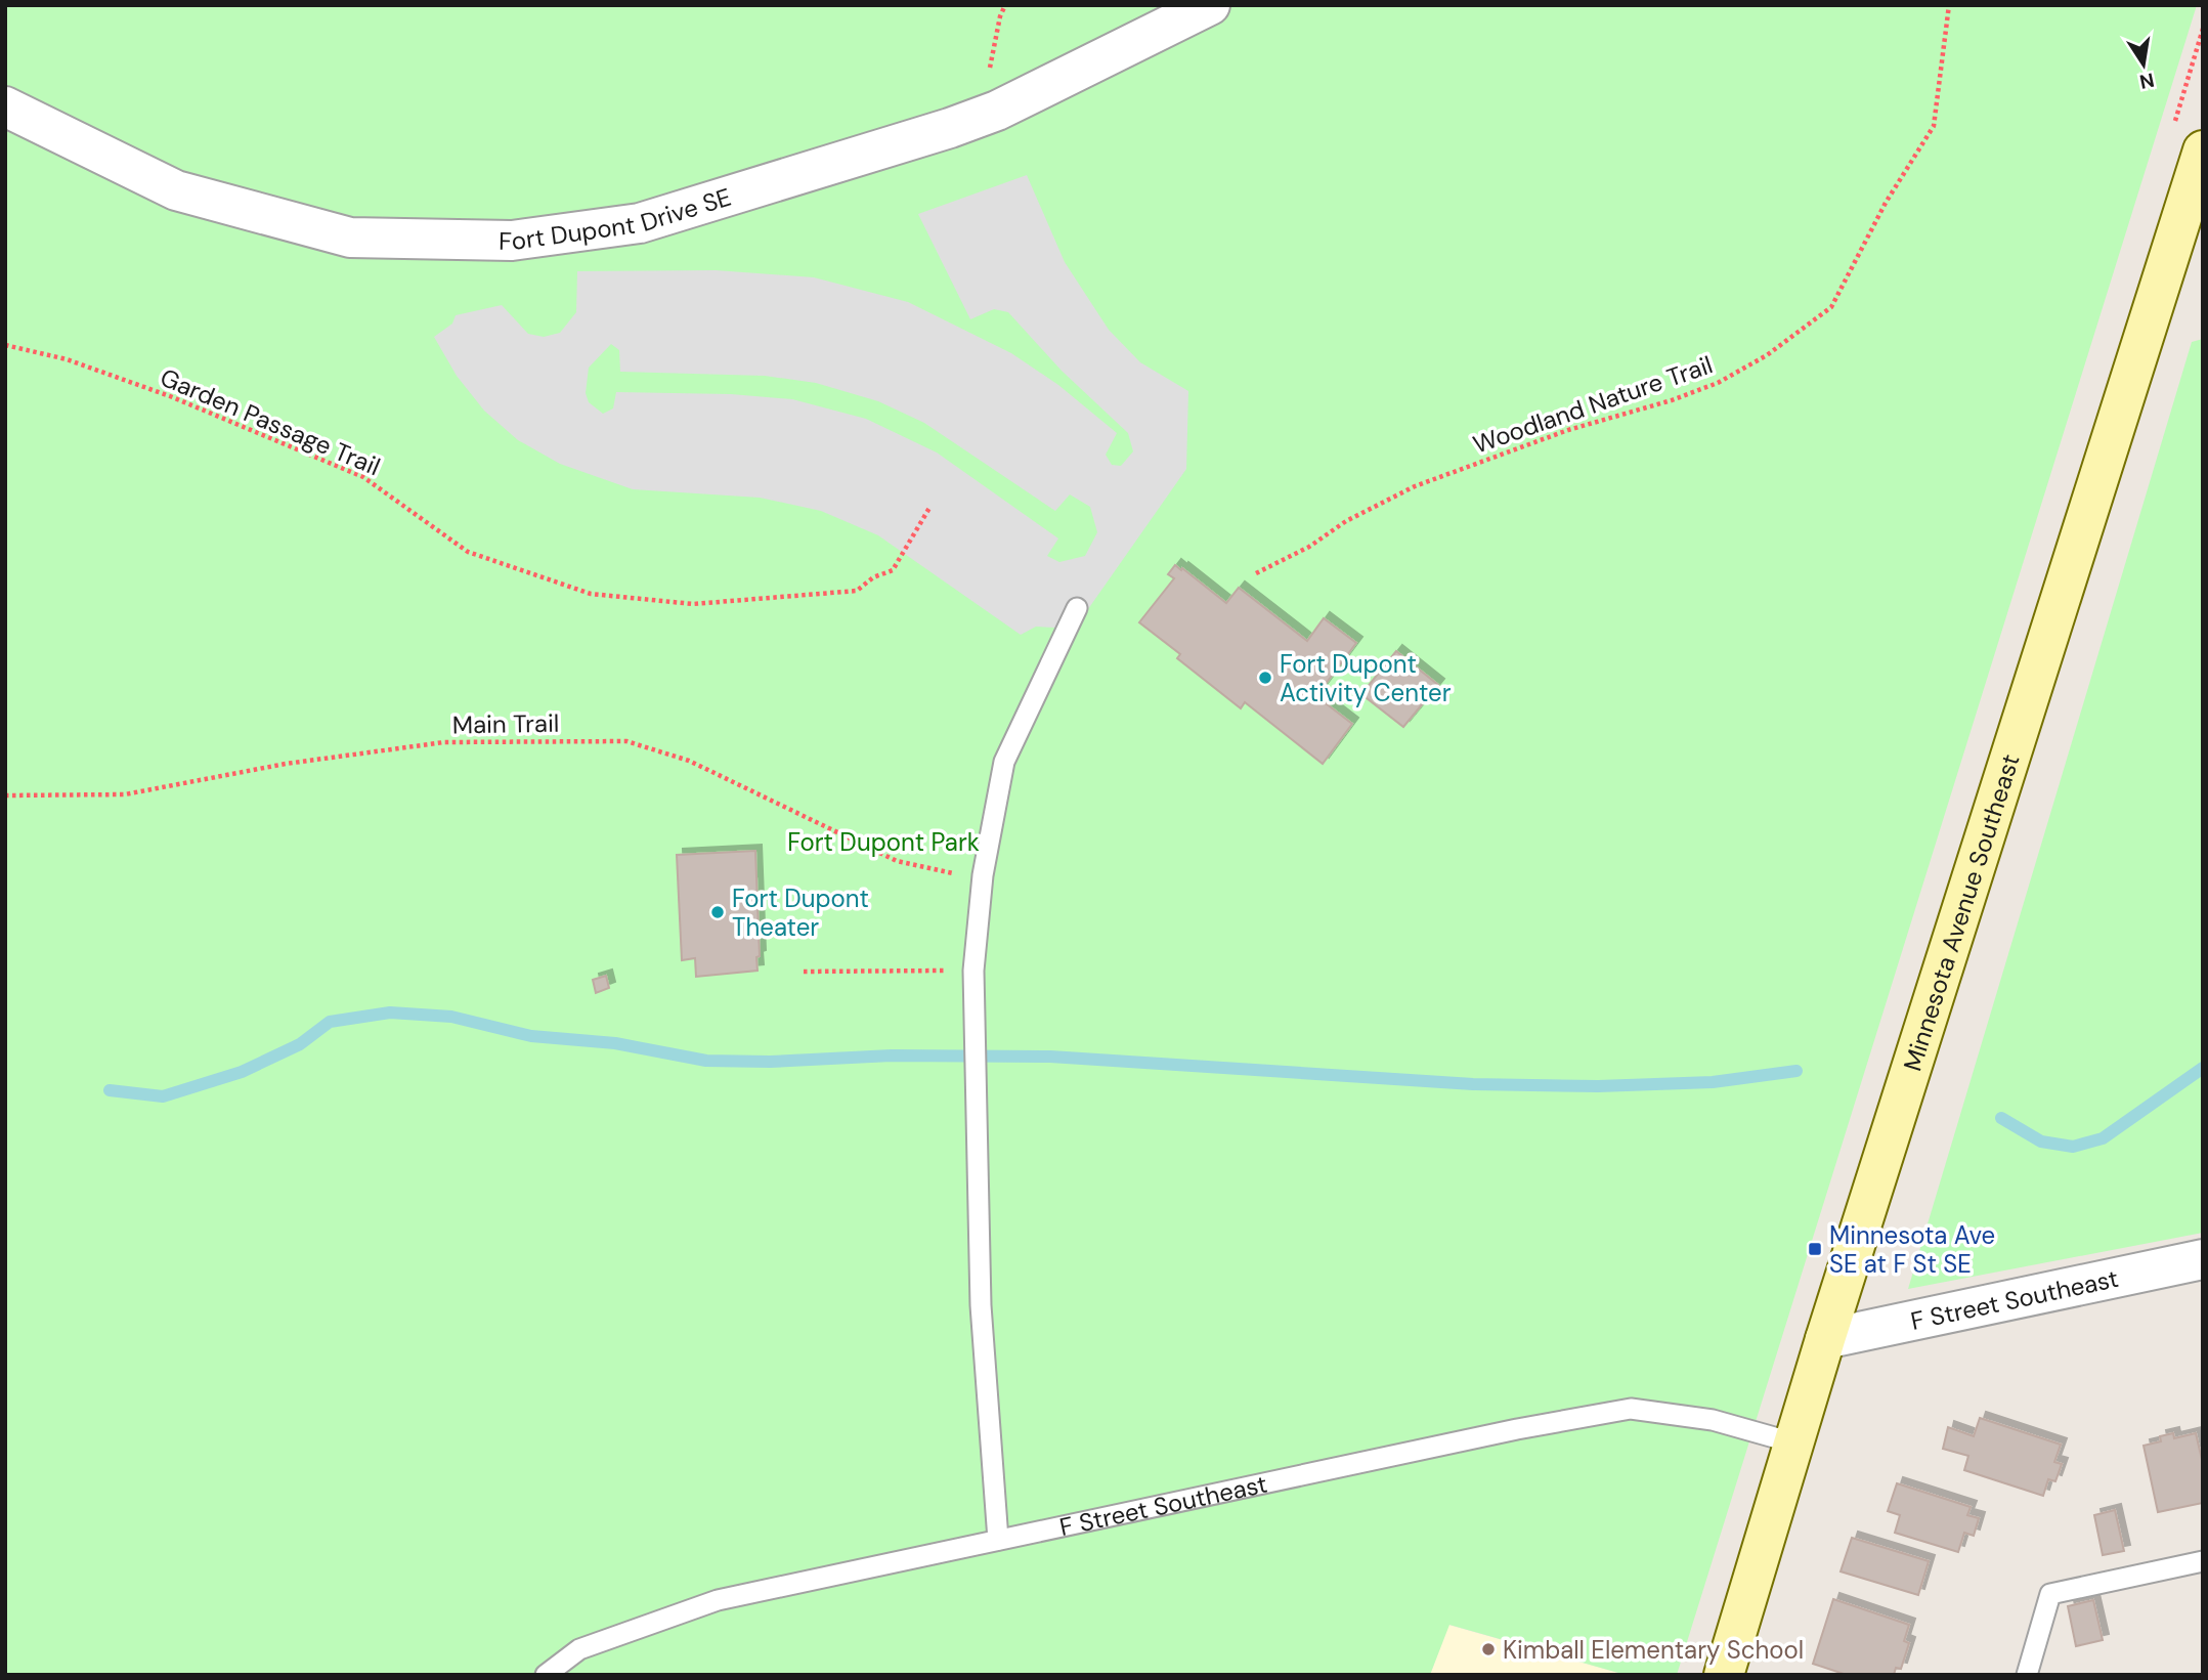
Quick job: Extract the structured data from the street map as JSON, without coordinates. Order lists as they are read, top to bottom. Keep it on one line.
{"streets":{"main road":["Minnesota Avenue Southeast"],"street":["Fort Dupont Drive SE","F Street Southeast"],"path":["Woodland Nature Trail","Garden Passage Trail","Main Trail"]},"crossings":[["Minnesota Avenue Southeast","F Street Southeast"]],"parks":["Fort Dupont Park"],"places":{"other":["Fort Dupont Activity Center","Fort Dupont Theater","Kimball Elementary School"],"transit":["Minnesota Ave SE at F St SE"]},"north":"bottom"}
